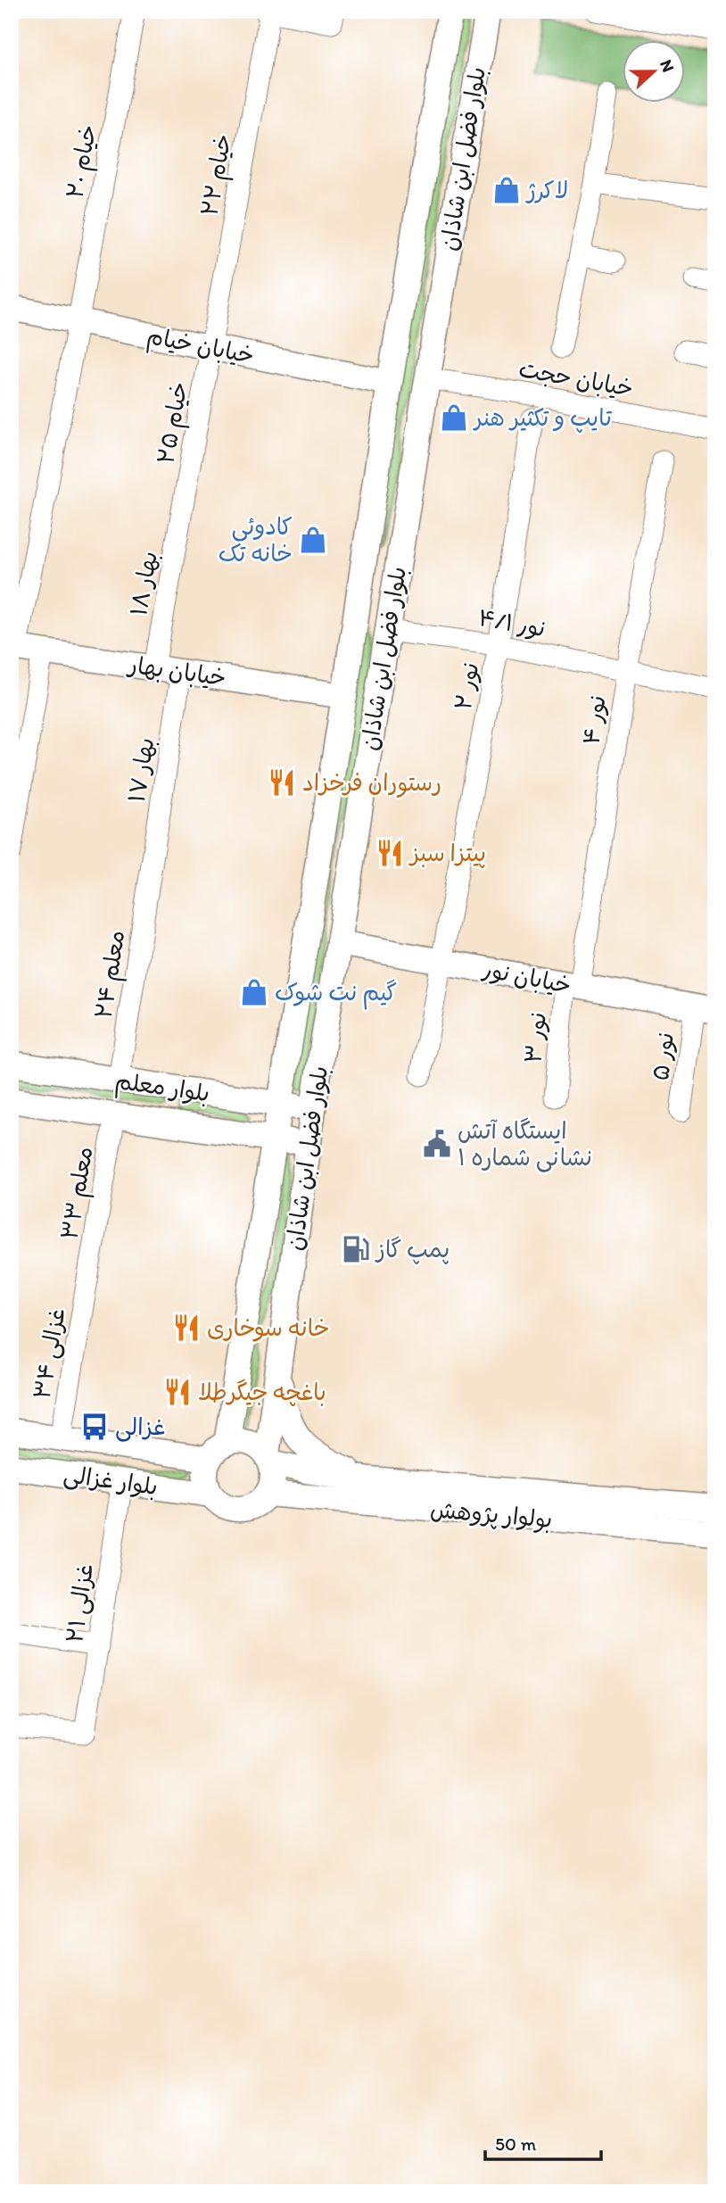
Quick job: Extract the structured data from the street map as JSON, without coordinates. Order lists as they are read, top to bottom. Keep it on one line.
{"streets":{"main road":["بلوار فضل ابن شاذان","خیابان خیام","خیابان بهار","خیابان نور","بلوار معلم","بلوار غزالی","بولوار پژوهش"],"street":["خیام ۲۰","خیام ۲۲","خیابان حجت","خیام ۲۵","بهار ۱۸","نور ۴/۱","نور ۲","نور ۴","بهار ۱۷","معلم ۲۴","نور ۳","نور ۵","معلم ۳۳","غزالی ۳۴","غزالی ۲۱"]},"crossings":[["بلوار فضل ابن شاذان","خیابان خیام"],["بلوار فضل ابن شاذان","خیابان حجت"],["بلوار فضل ابن شاذان","نور ۴/۱"],["بلوار فضل ابن شاذان","خیابان بهار"],["بلوار فضل ابن شاذان","خیابان نور"],["بلوار فضل ابن شاذان","بلوار معلم"],["بلوار فضل ابن شاذان","بلوار غزالی"],["بلوار فضل ابن شاذان","بولوار پژوهش"],["خیام ۲۰","خیابان خیام"],["خیام ۲۰","خیابان بهار"],["خیام ۲۲","خیابان خیام"],["خیام ۲۲","خیام ۲۵"],["خیابان خیام","خیام ۲۵"],["خیام ۲۵","بهار ۱۸"],["بهار ۱۸","خیابان بهار"],["نور ۴/۱","نور ۲"],["نور ۴/۱","نور ۴"],["خیابان بهار","بهار ۱۷"],["نور ۲","خیابان نور"],["نور ۴","خیابان نور"],["نور ۴","نور ۳"],["بهار ۱۷","معلم ۲۴"],["معلم ۲۴","بلوار معلم"],["خیابان نور","نور ۳"],["خیابان نور","نور ۵"],["بلوار معلم","معلم ۳۳"],["معلم ۳۳","غزالی ۳۴"],["غزالی ۳۴","بلوار غزالی"],["بلوار غزالی","بولوار پژوهش"],["بلوار غزالی","غزالی ۲۱"]],"places":{"shop":["لاکرژ","تایپ و تکثیر هنر","کادوئی خانه تک","گیم نت شوک"],"restaurant":["رستوران فرخزاد","پیتزا سبز","خانه سوخاری","باغچه جیگرطلا"],"public building":["ایستگاه آتش نشانی شماره ۱"],"fuel station":["پمپ گاز"],"bus stop":["غزالی"]},"scale_bar":"50 m","north":"right"}
